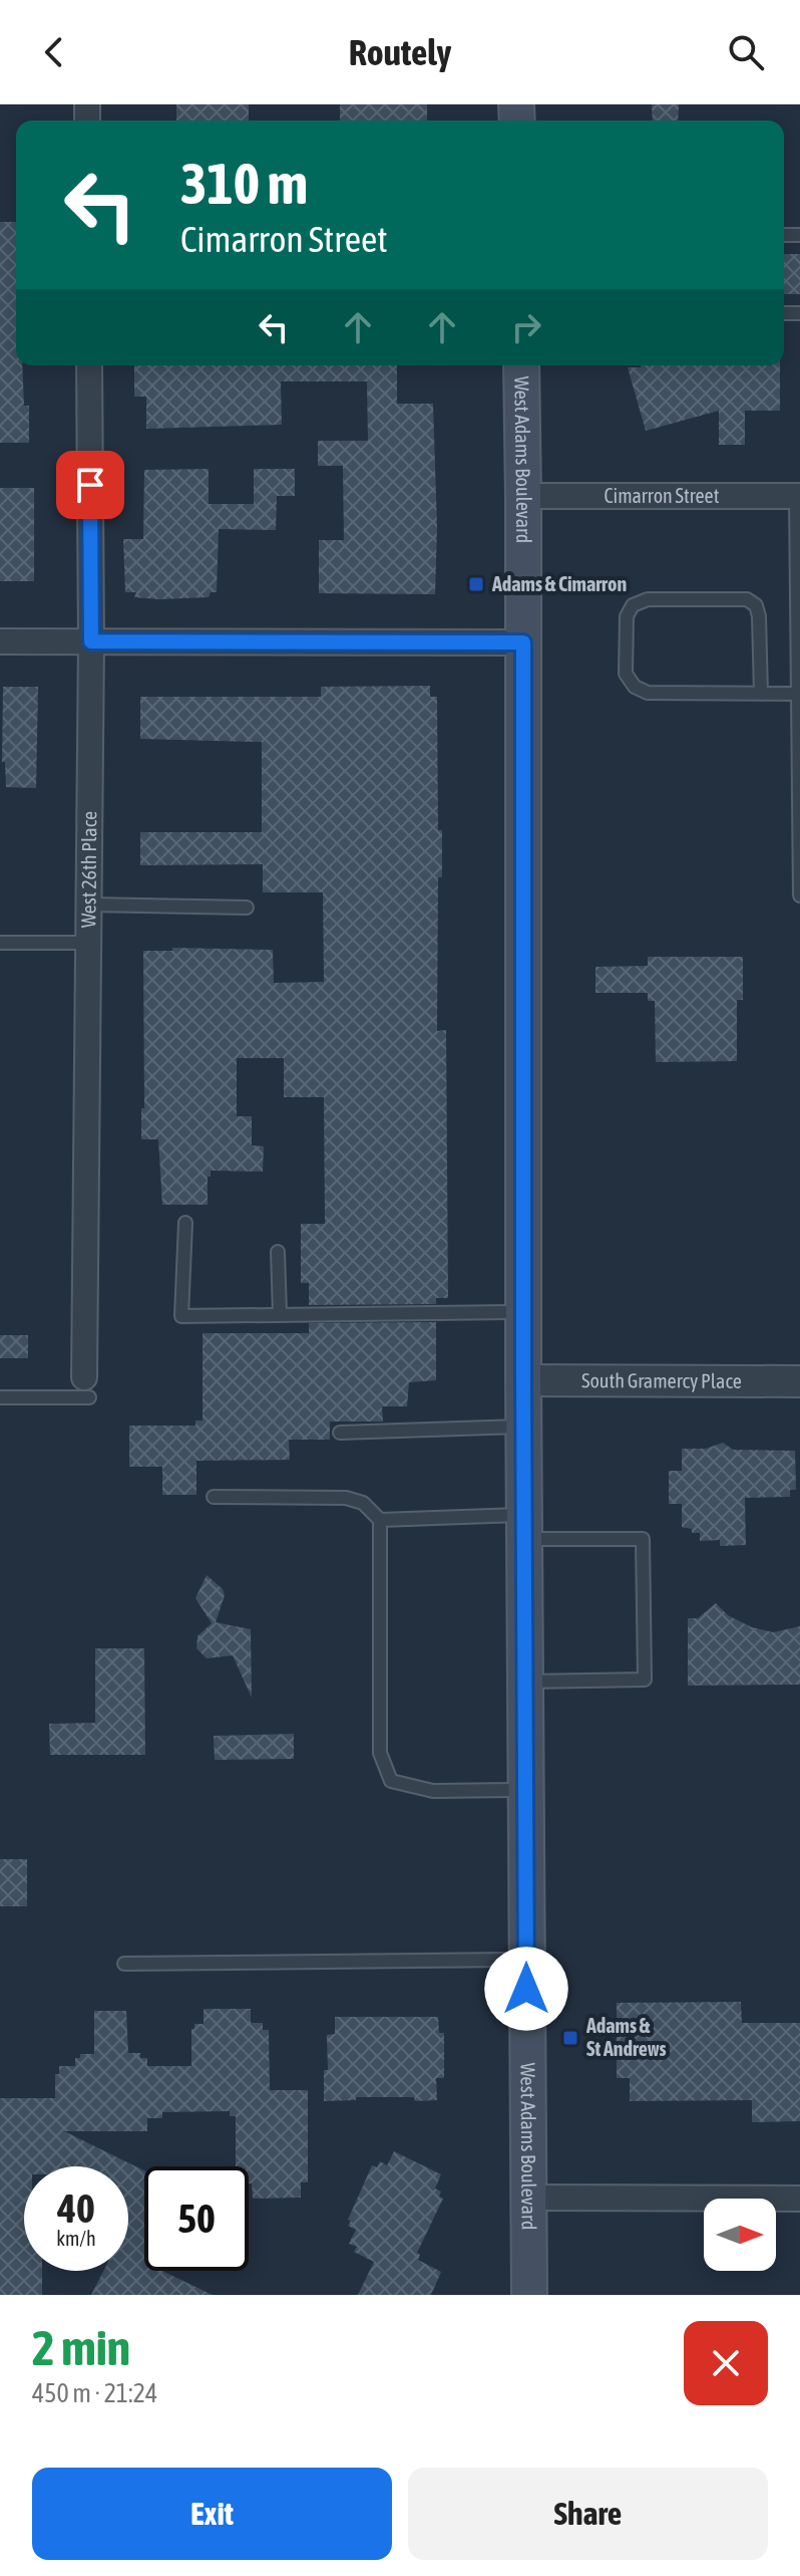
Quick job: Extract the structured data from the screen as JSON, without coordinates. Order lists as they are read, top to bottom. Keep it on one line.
{"streets":{"main road":["West Adams Boulevard"],"street":["Cimarron Street","West 26th Place","South Gramercy Place"]},"crossings":[["West Adams Boulevard","Cimarron Street"],["West Adams Boulevard","South Gramercy Place"]],"places":{"transit":["Adams & Cimarron","Adams & St Andrews"]},"north":"right","page":{"header":"Routely","turn":["310 m","Cimarron Street"],"speed":"40 km/h","limit":"50","heading":["2 min","450 m · 21:24"],"buttons":["Exit","Share"]}}
